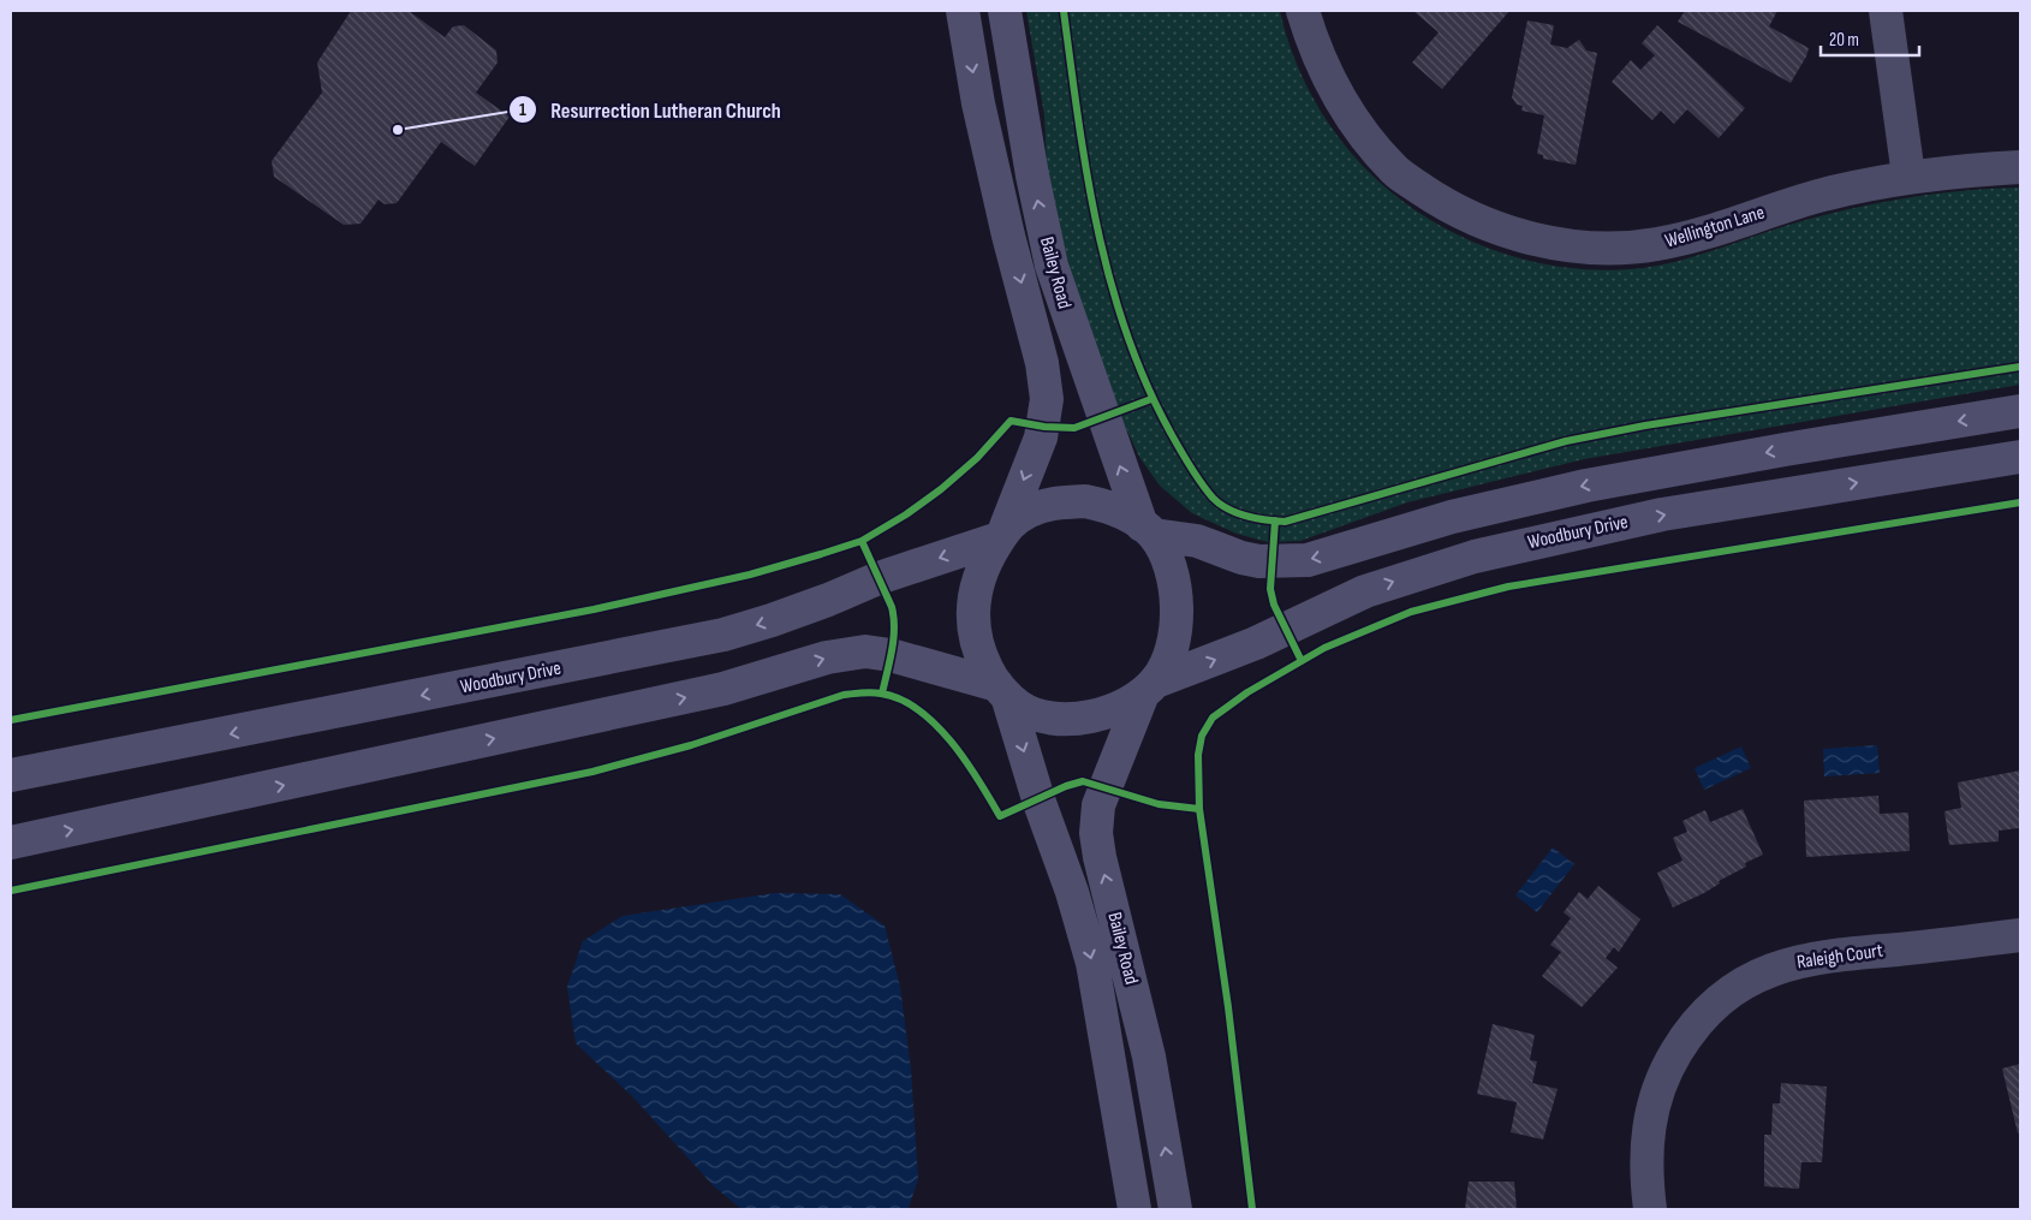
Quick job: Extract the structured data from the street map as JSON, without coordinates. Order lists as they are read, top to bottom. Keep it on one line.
{"streets":{"main road":["Bailey Road","Woodbury Drive"],"street":["Wellington Lane","Raleigh Court"]},"crossings":[["Bailey Road","Woodbury Drive"]],"places":["Resurrection Lutheran Church"],"scale_bar":"20 m"}
